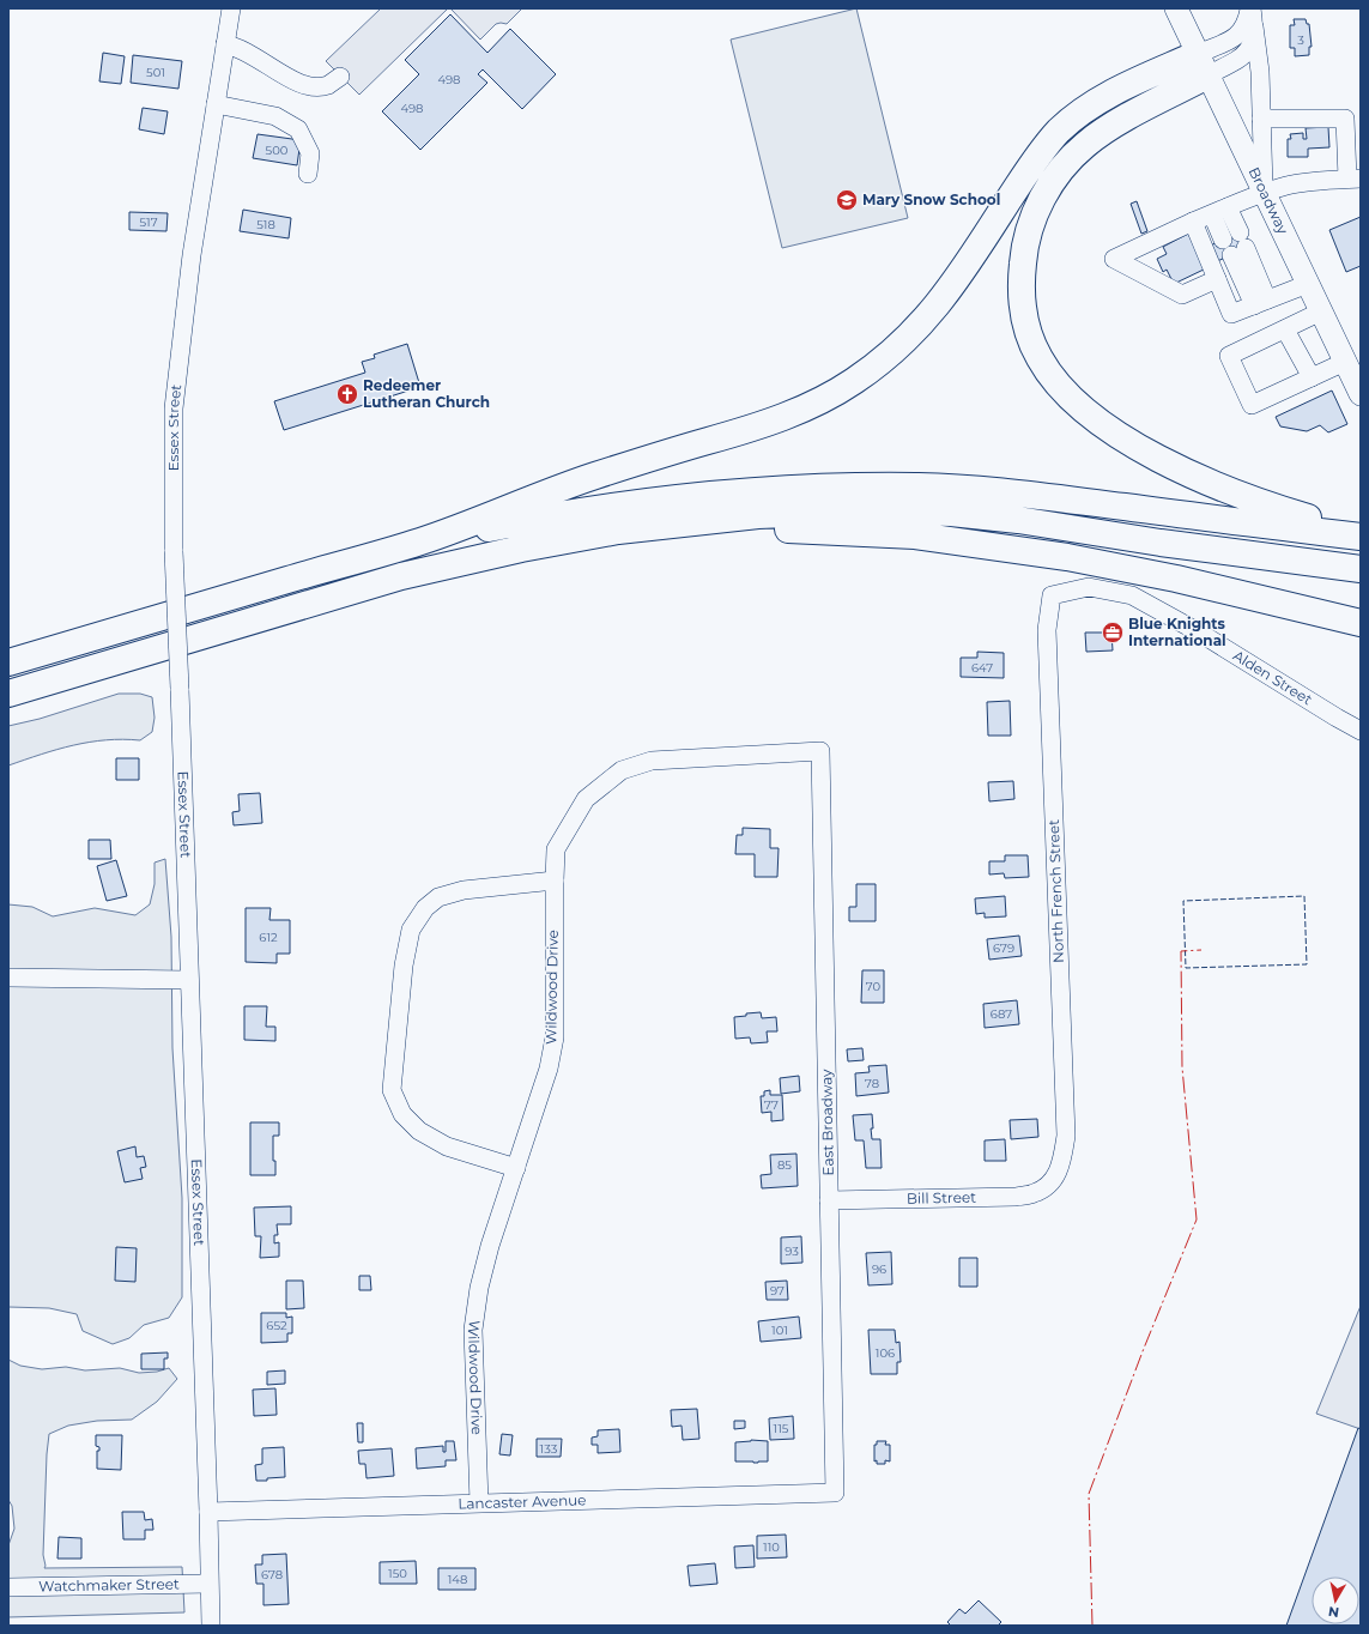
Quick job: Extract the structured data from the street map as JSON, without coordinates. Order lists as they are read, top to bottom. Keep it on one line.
{"streets":{"main road":["Broadway"],"street":["Essex Street","Alden Street","North French Street","Wildwood Drive","East Broadway","Bill Street","Lancaster Avenue","Watchmaker Street"]},"crossings":[["Essex Street","Lancaster Avenue"],["Essex Street","Watchmaker Street"],["Alden Street","North French Street"],["North French Street","Bill Street"],["Wildwood Drive","East Broadway"],["Wildwood Drive","Lancaster Avenue"],["East Broadway","Bill Street"],["East Broadway","Lancaster Avenue"]],"places":{"school or university":["Mary Snow School"],"church":["Redeemer Lutheran Church"],"office":["Blue Knights International"]},"house_numbers":["3","501","498","498","500","517","518","647","612","679","70","687","78","77","85","93","96","97","652","101","106","115","133","110","150","678","148"],"north":"bottom"}
